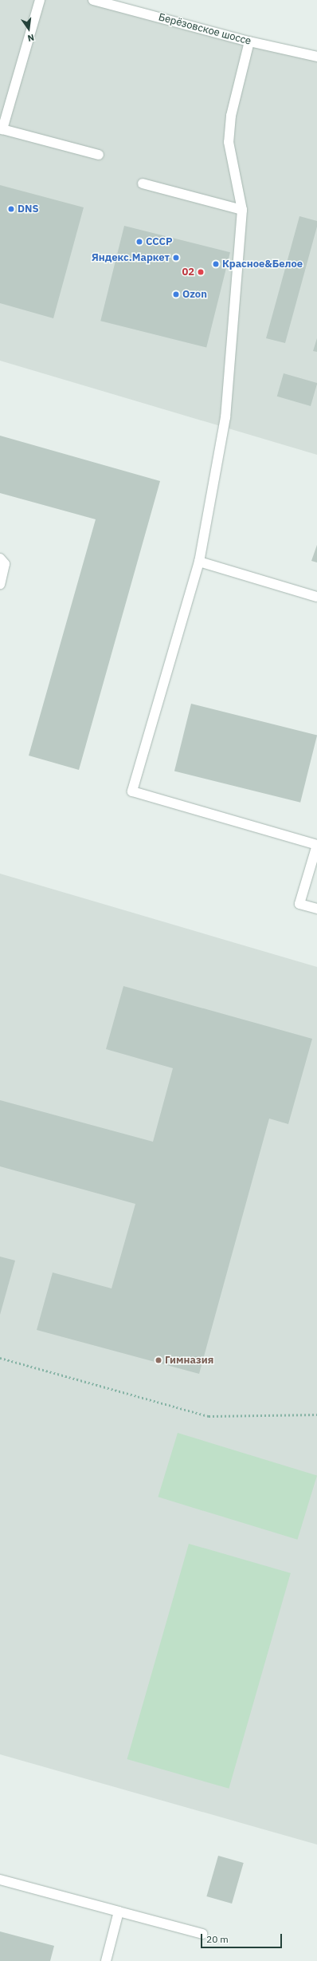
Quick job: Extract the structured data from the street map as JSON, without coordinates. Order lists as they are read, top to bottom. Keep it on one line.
{"streets":{"main road":["Берёзовское шоссе"]},"places":["DNS","СССР","Яндекс.Маркет","Красное&Белое","02","Ozon","Гимназия"],"scale_bar":"20 m","north":"bottom"}
